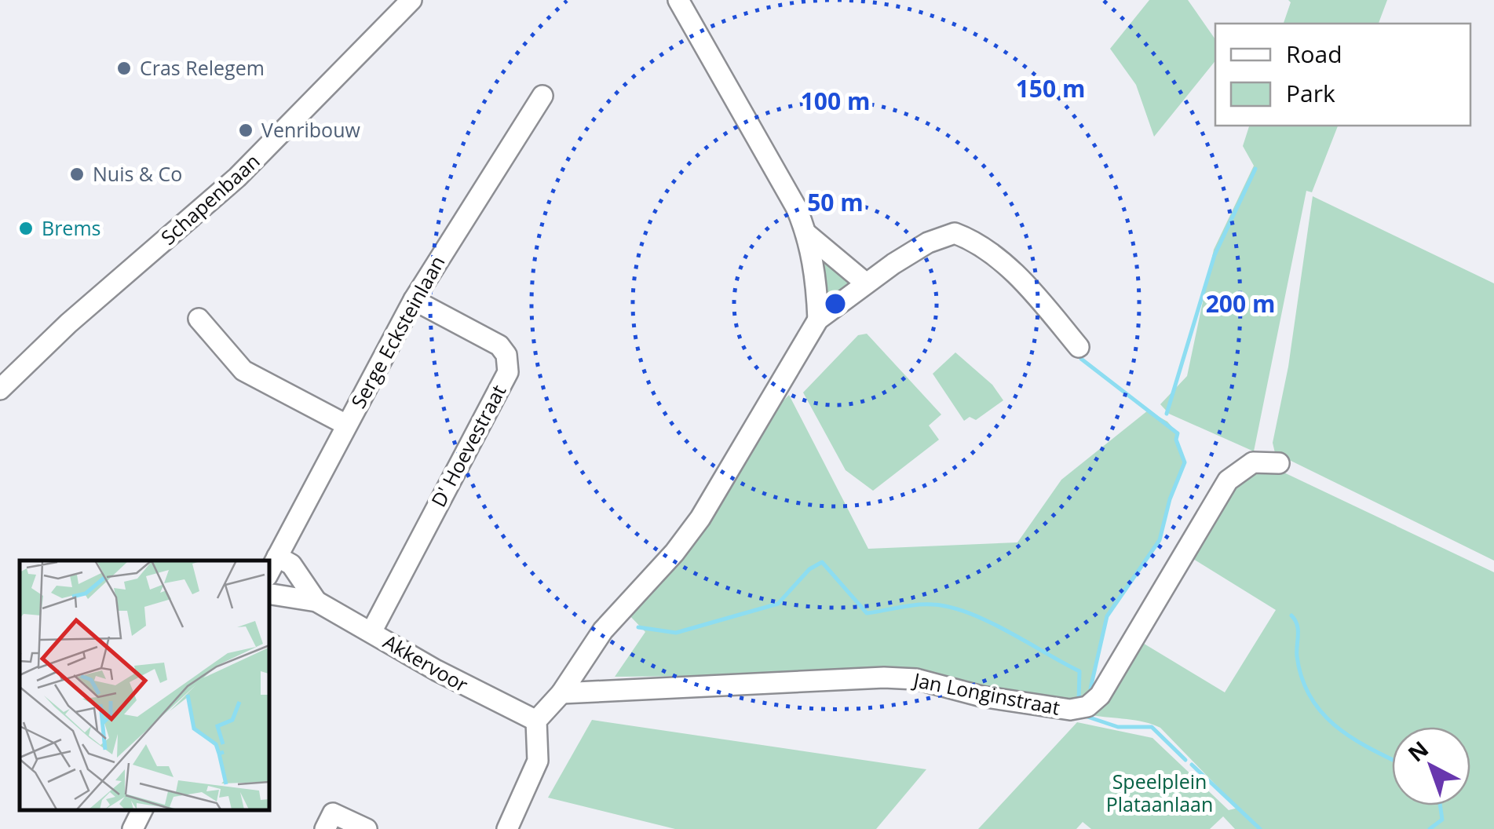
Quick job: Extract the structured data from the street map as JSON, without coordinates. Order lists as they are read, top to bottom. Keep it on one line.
{"streets":{"street":["Schapenbaan","Serge Ecksteinlaan","D' Hoevestraat","Akkervoor","Jan Longinstraat"]},"crossings":[["Serge Ecksteinlaan","D' Hoevestraat"],["Serge Ecksteinlaan","Akkervoor"],["D' Hoevestraat","Akkervoor"]],"parks":["Speelplein Plataanlaan"],"places":["Cras Relegem","Venribouw","Nuis & Co","Brems"],"legend":["Road","Park"],"north":"top left","rings":["150 m","100 m","50 m","200 m"]}
